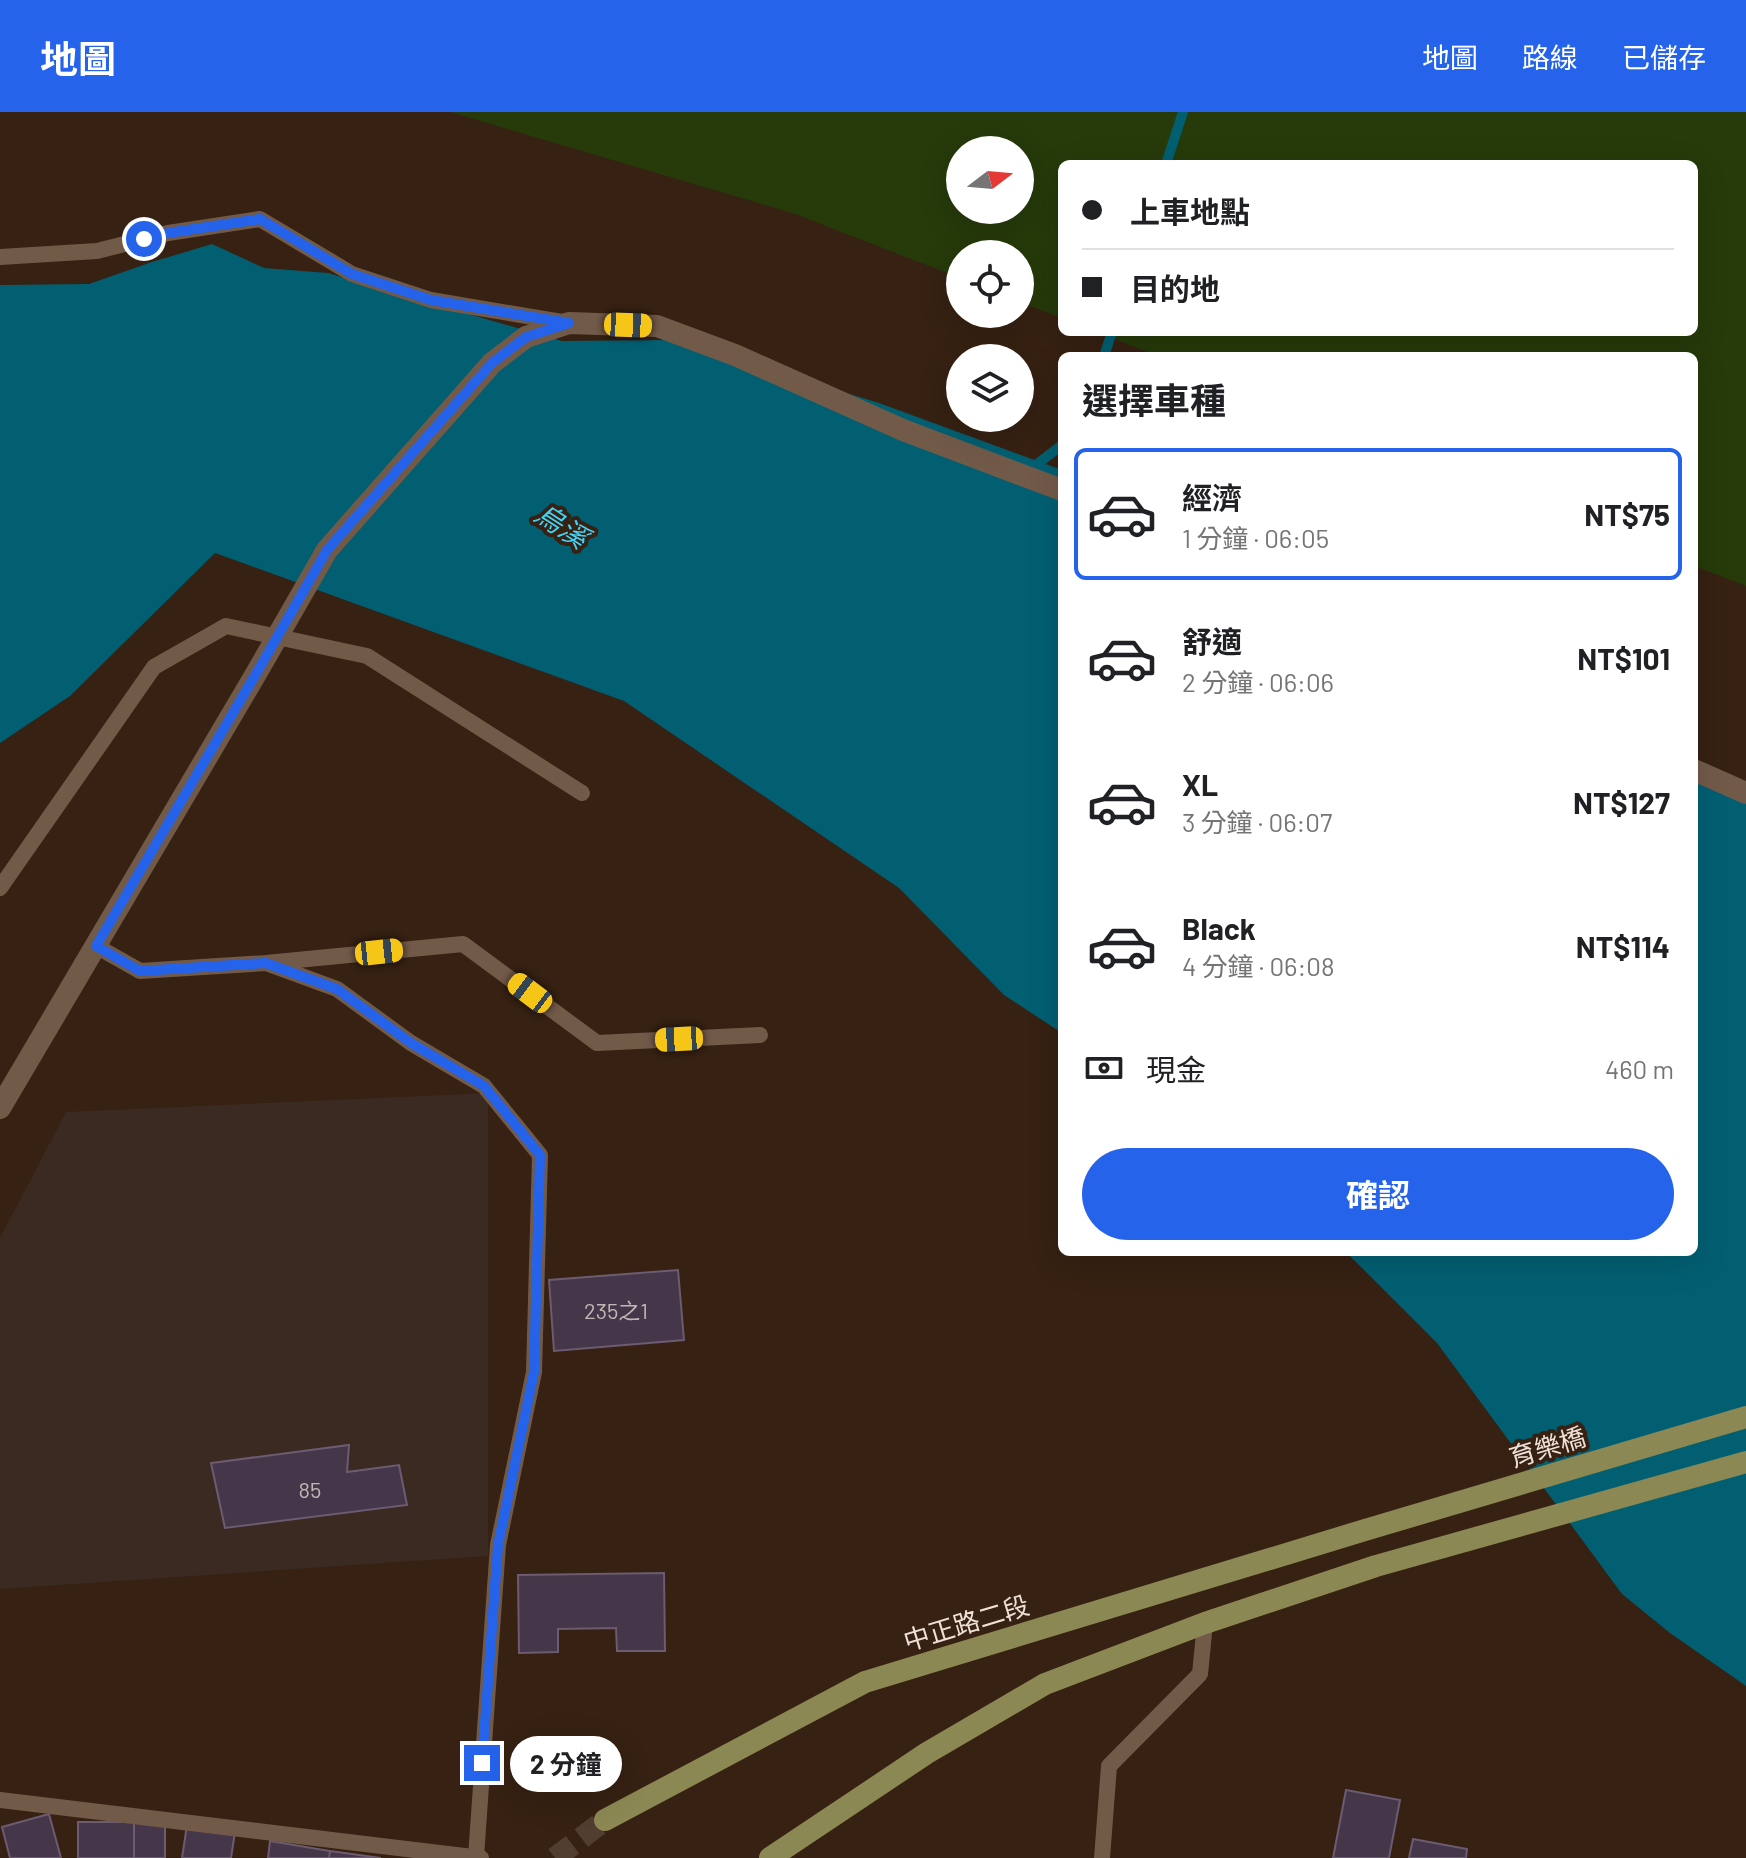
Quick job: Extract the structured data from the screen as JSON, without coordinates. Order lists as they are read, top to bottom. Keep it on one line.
{"streets":{"main road":["育樂橋","中正路二段"]},"crossings":[["育樂橋","中正路二段"]],"water":["烏溪"],"house_numbers":["235之1","85"],"north":"right","page":{"header":"地圖","nav":["地圖","路線","已儲存"],"banner":["上車地點","目的地"],"heading":"選擇車種","list":[{"name":"經濟","note":"1 分鐘 · 06:05","value":"NT$75"},{"name":"舒適","note":"2 分鐘 · 06:06","value":"NT$101"},{"name":"XL","note":"3 分鐘 · 06:07","value":"NT$127"},{"name":"Black","note":"4 分鐘 · 06:08","value":"NT$114"}],"pay":["現金","460 m"],"buttons":"確認","bubble":"2 分鐘"}}
